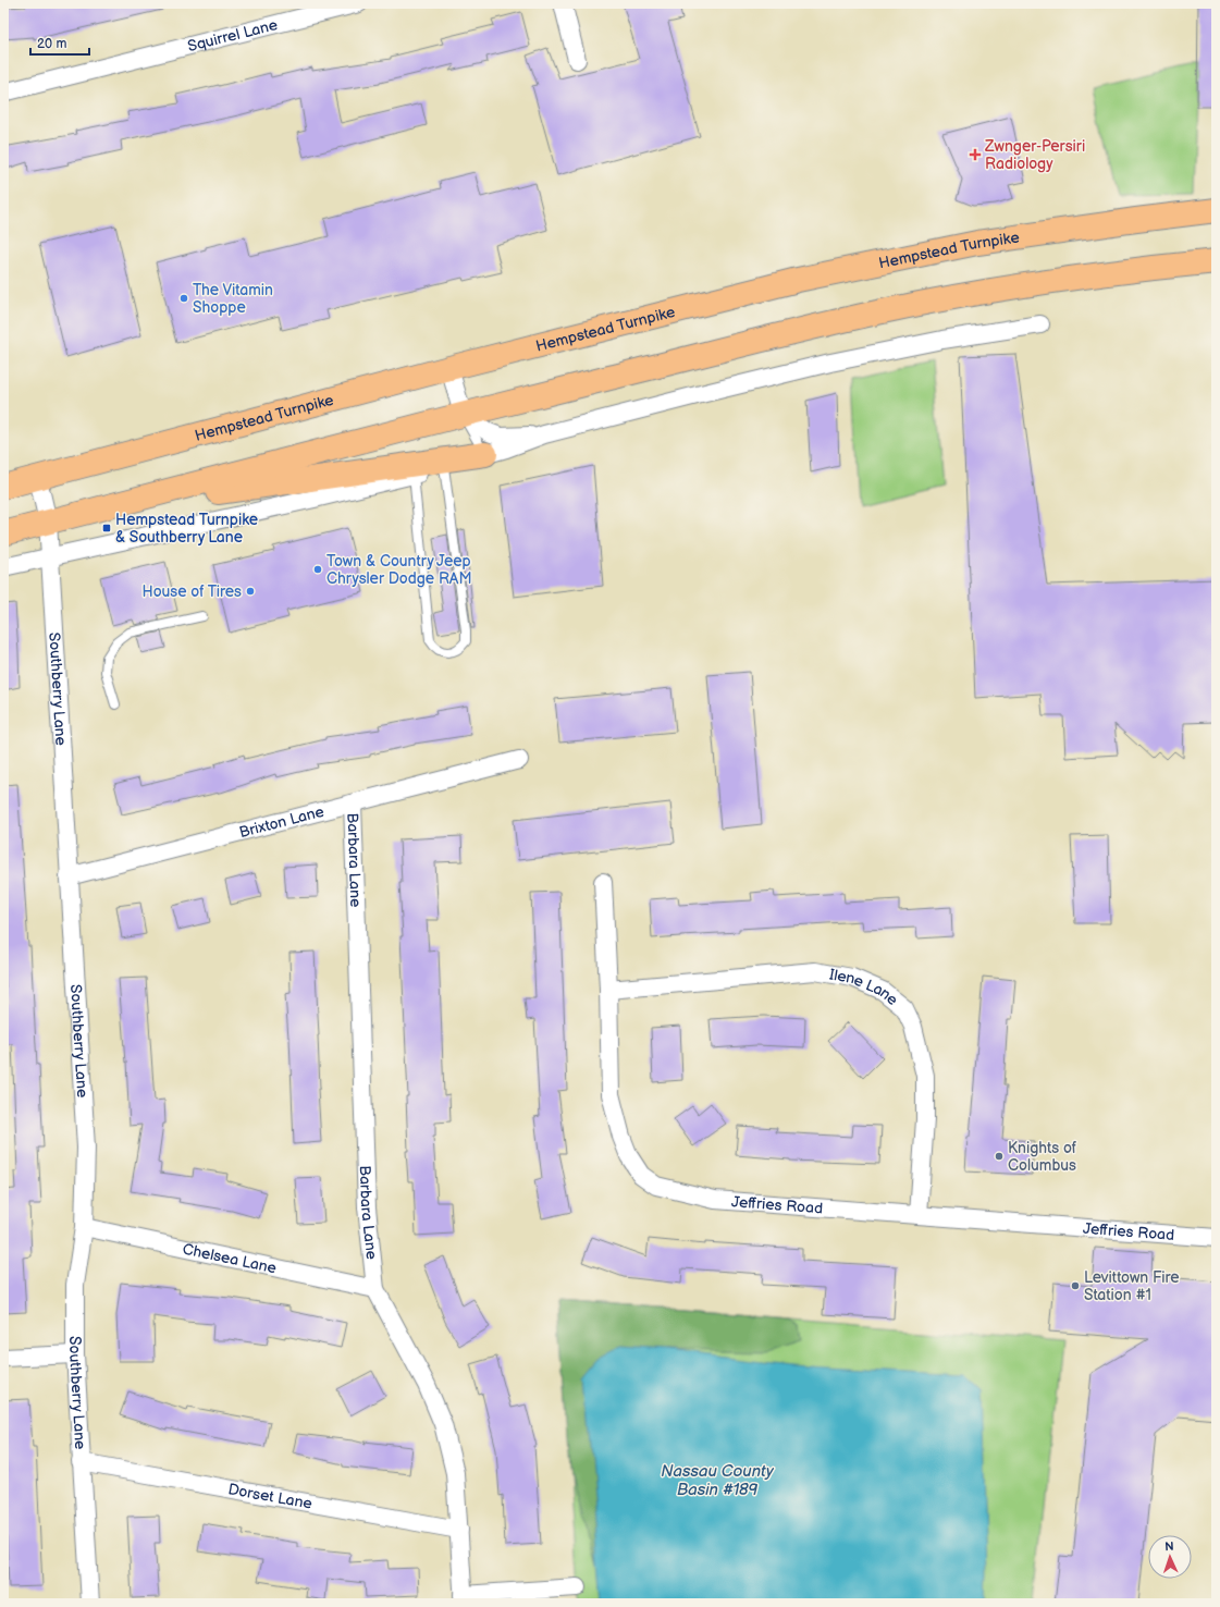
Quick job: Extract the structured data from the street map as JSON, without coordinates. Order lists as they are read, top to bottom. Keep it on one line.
{"streets":{"main road":["Hempstead Turnpike"],"street":["Squirrel Lane","Southberry Lane","Brixton Lane","Barbara Lane","Ilene Lane","Jeffries Road","Chelsea Lane","Dorset Lane"]},"crossings":[["Hempstead Turnpike","Southberry Lane"],["Southberry Lane","Brixton Lane"],["Southberry Lane","Chelsea Lane"],["Southberry Lane","Dorset Lane"],["Brixton Lane","Barbara Lane"],["Barbara Lane","Chelsea Lane"],["Barbara Lane","Dorset Lane"],["Ilene Lane","Jeffries Road"]],"water":["Nassau County Basin #189"],"places":{"health":["Zwnger-Persiri Radiology"],"other":["The Vitamin Shoppe","Town & Country Jeep Chrysler Dodge RAM","House of Tires","Knights of Columbus","Levittown Fire Station #1"],"transit":["Hempstead Turnpike & Southberry Lane"]},"scale_bar":"20 m","north":"top"}
